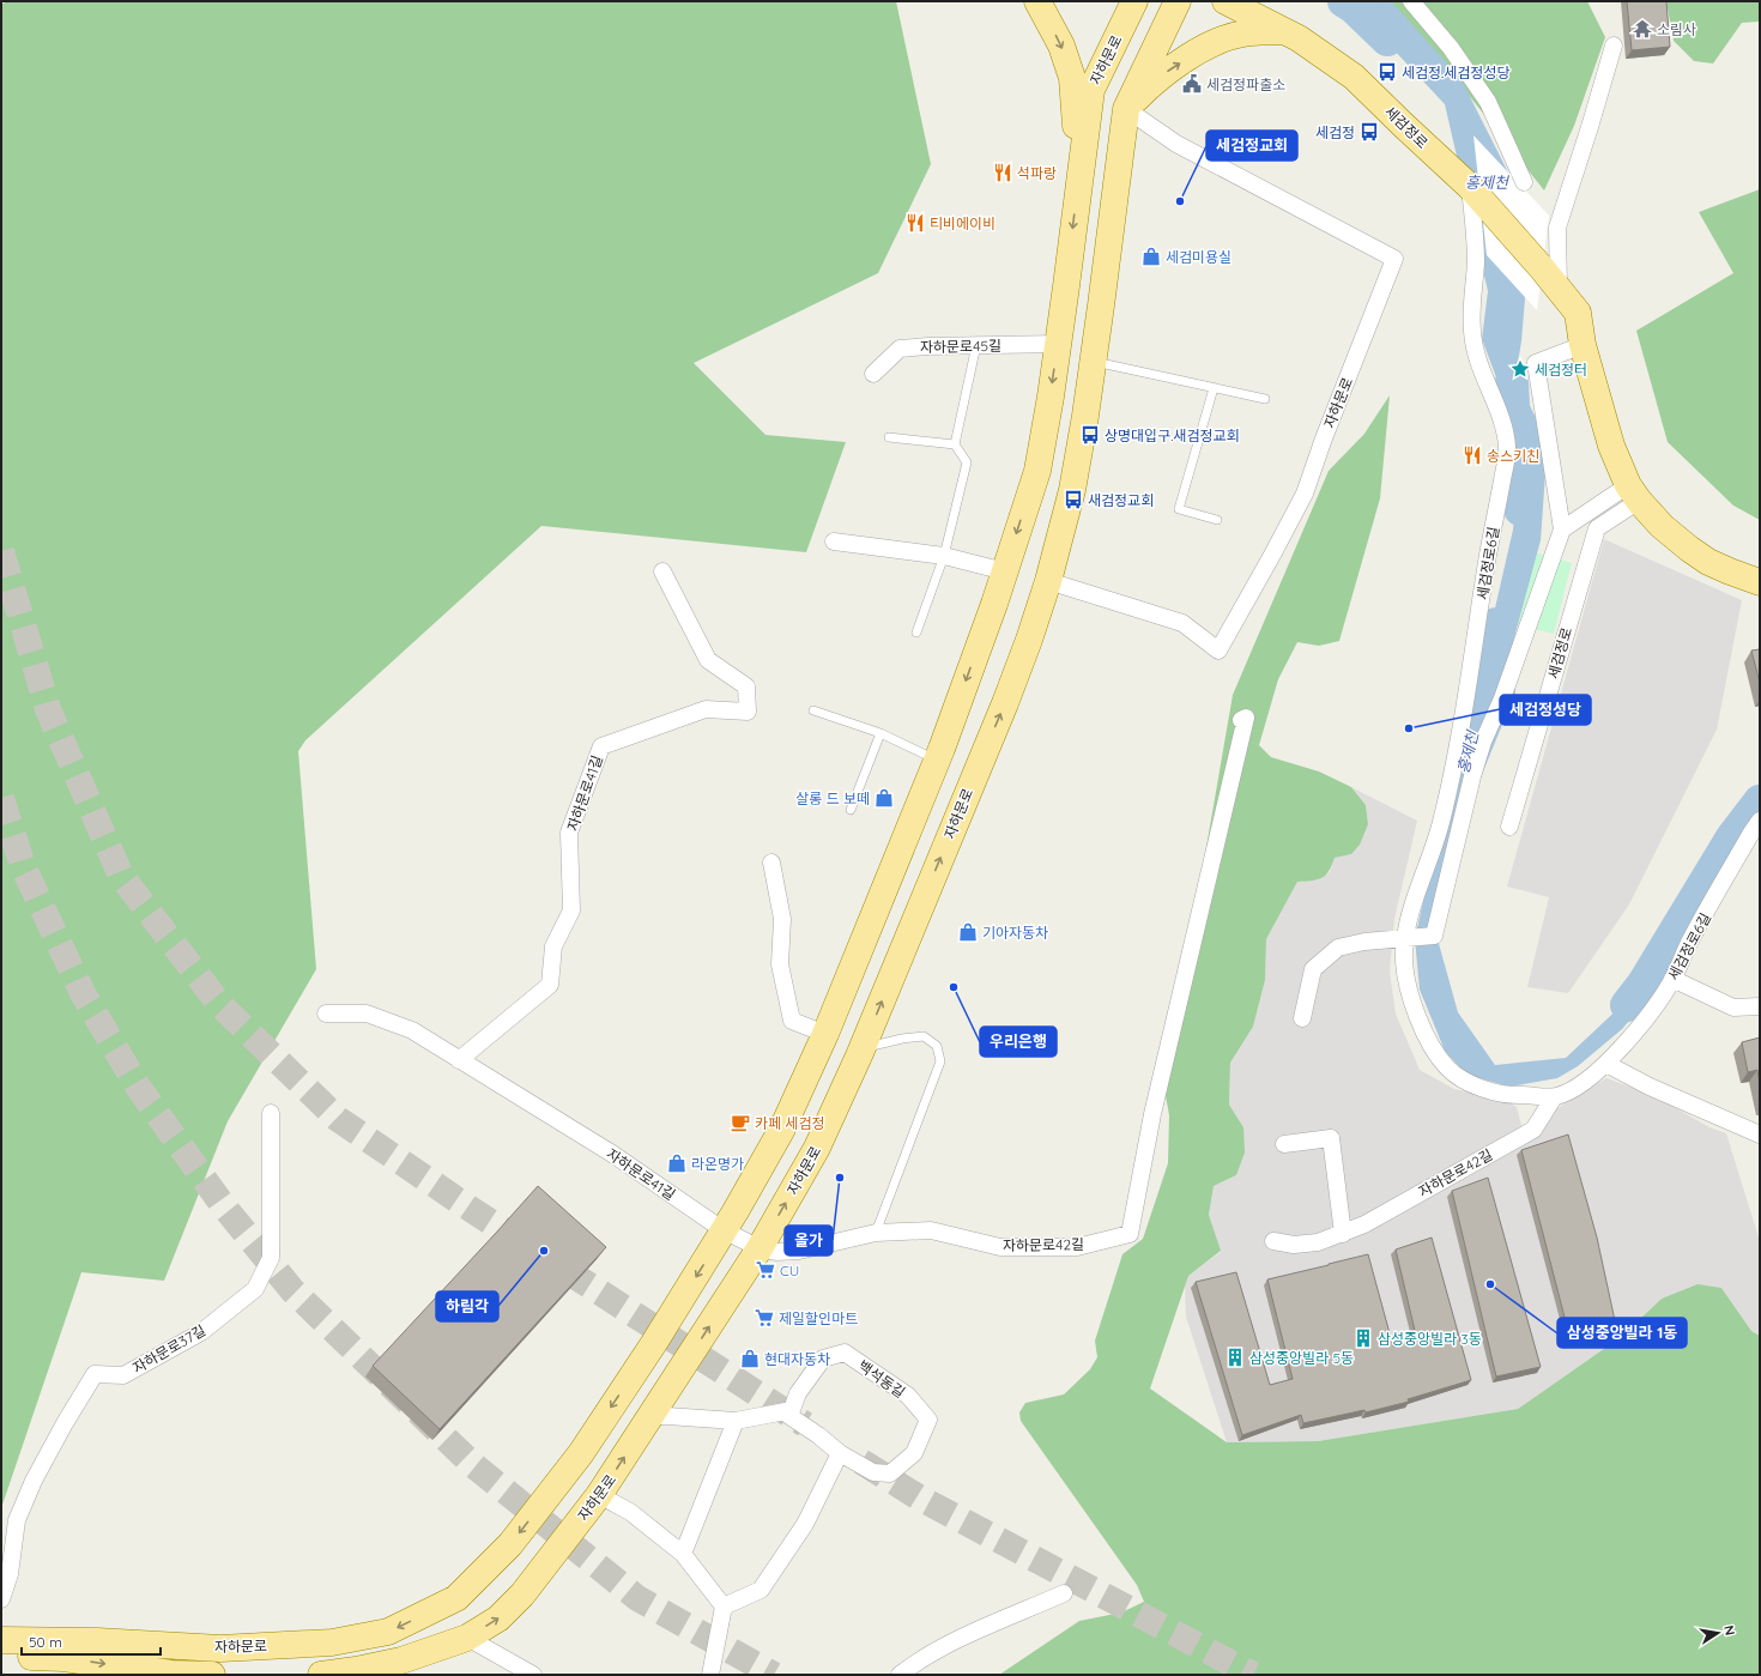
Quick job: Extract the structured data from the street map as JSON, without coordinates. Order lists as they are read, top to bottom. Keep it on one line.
{"streets":{"main road":["자하문로","세검정로"],"street":["자하문로45길","세검정로6길","자하문로41길","자하문로42길","자하문로37길","백석동길"]},"crossings":[["자하문로","자하문로45길"],["자하문로","자하문로41길"],["자하문로","자하문로42길"],["세검정로","세검정로6길"],["세검정로6길","자하문로42길"],["자하문로41길","자하문로42길"]],"water":["홍제천"],"places":{"temple":["소림사"],"bus stop":["세검정.세검정성당","세검정","상명대입구.새검정교회","새검정교회"],"public building":["세검정파출소"],"restaurant":["석파랑","티비에이비","송스키친"],"other":["세검정교회","세검정성당","우리은행","올가","하림각","삼성중앙빌라 1동"],"shop":["세검미용실","살롱 드 보떼","기아자동차","라온명가","현대자동차"],"place":["세검정터"],"cafe":["카페 세검정"],"supermarket":["CU","제일할인마트"],"building":["삼성중앙빌라 3동","삼성중앙빌라 5동"]},"scale_bar":"50 m","north":"right"}
